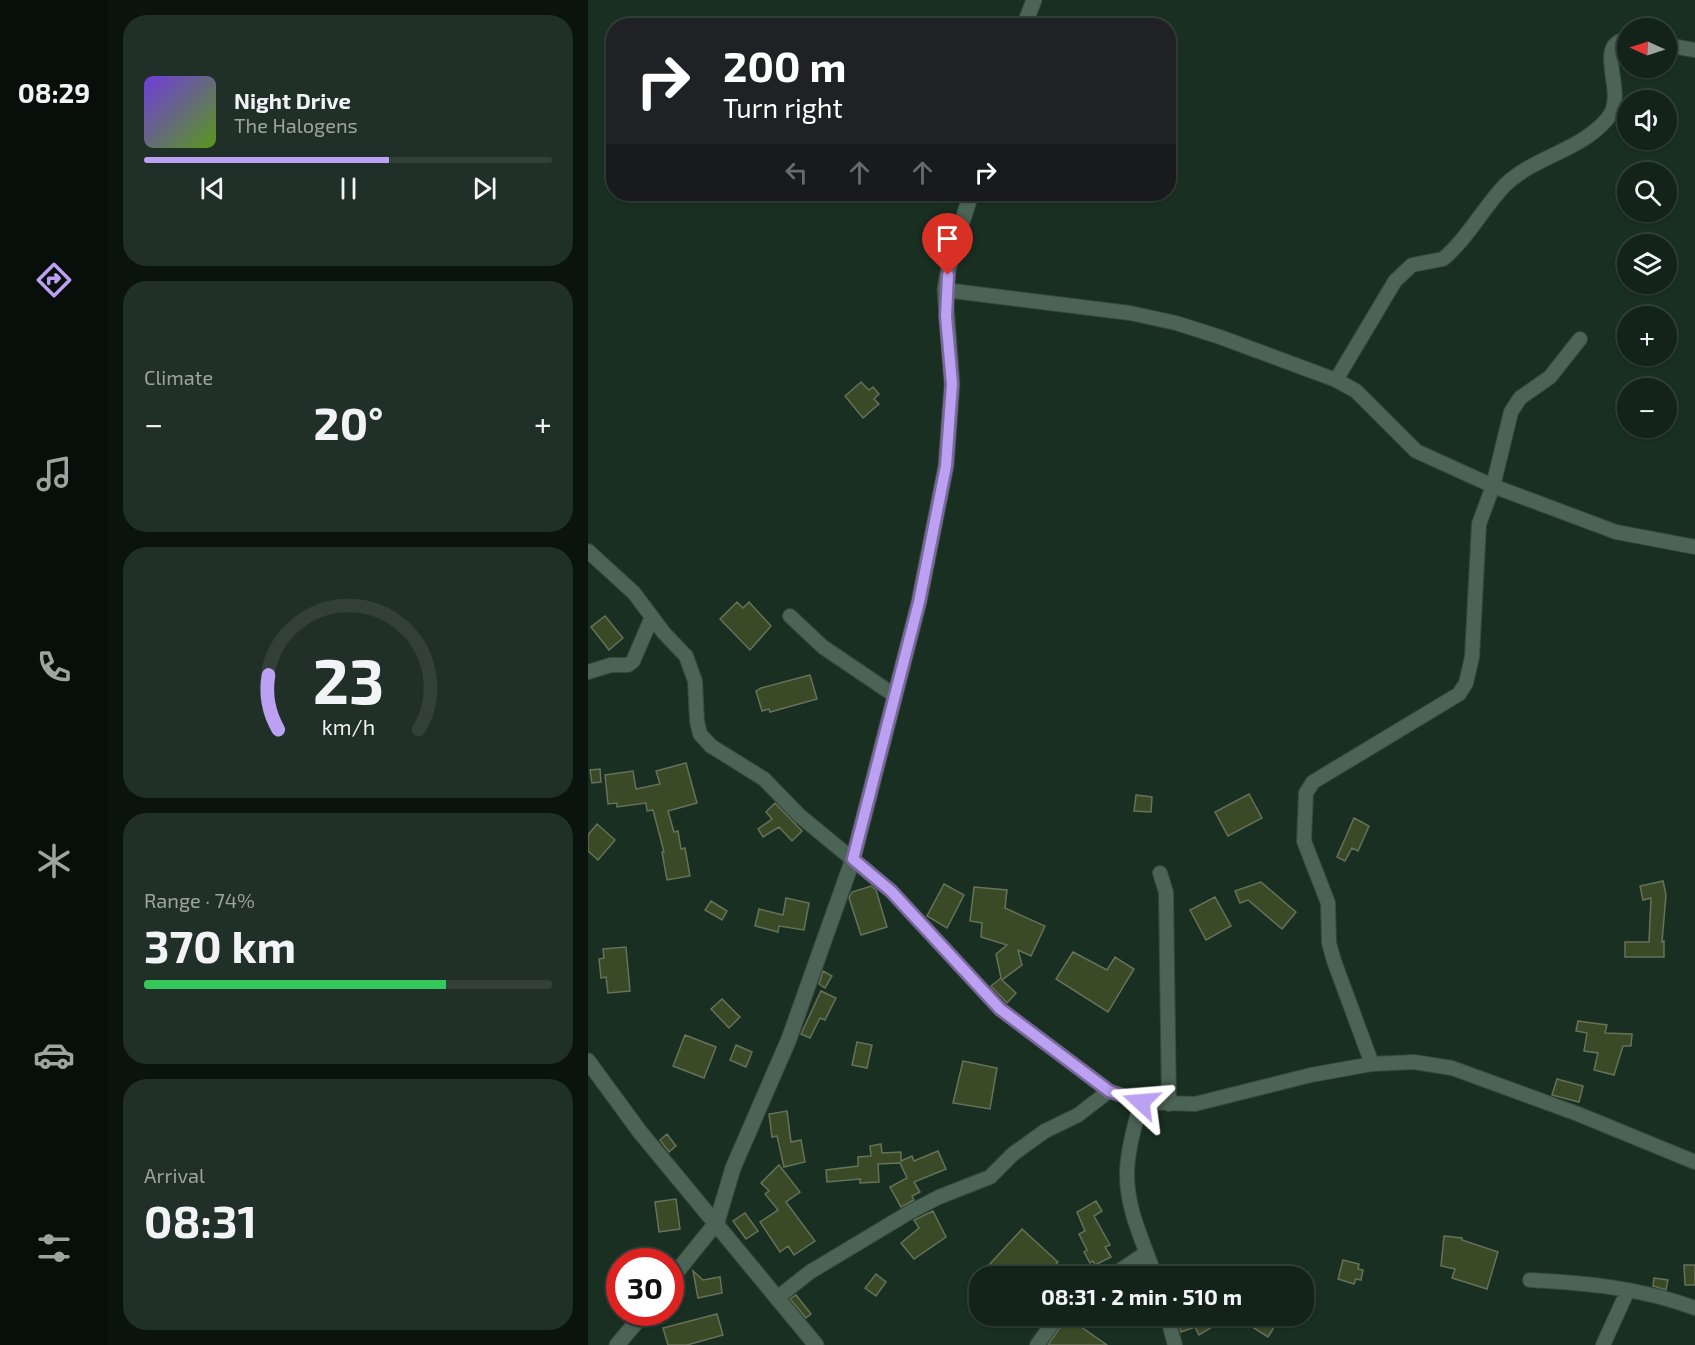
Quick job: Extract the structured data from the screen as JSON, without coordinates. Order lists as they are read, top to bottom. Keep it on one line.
{"north":"left","page":{"tabs":"08:29","map_buttons":["+","−"],"turn":["200 m","Turn right"],"song":["Night Drive","The Halogens"],"tile":["Climate",["Range · 74%","370 km"],["Arrival","08:31"]],"heat":["−","20°","+"],"limit":"30","trip":"08:31 · 2 min · 510 m","gauge":["23","km/h"]}}
